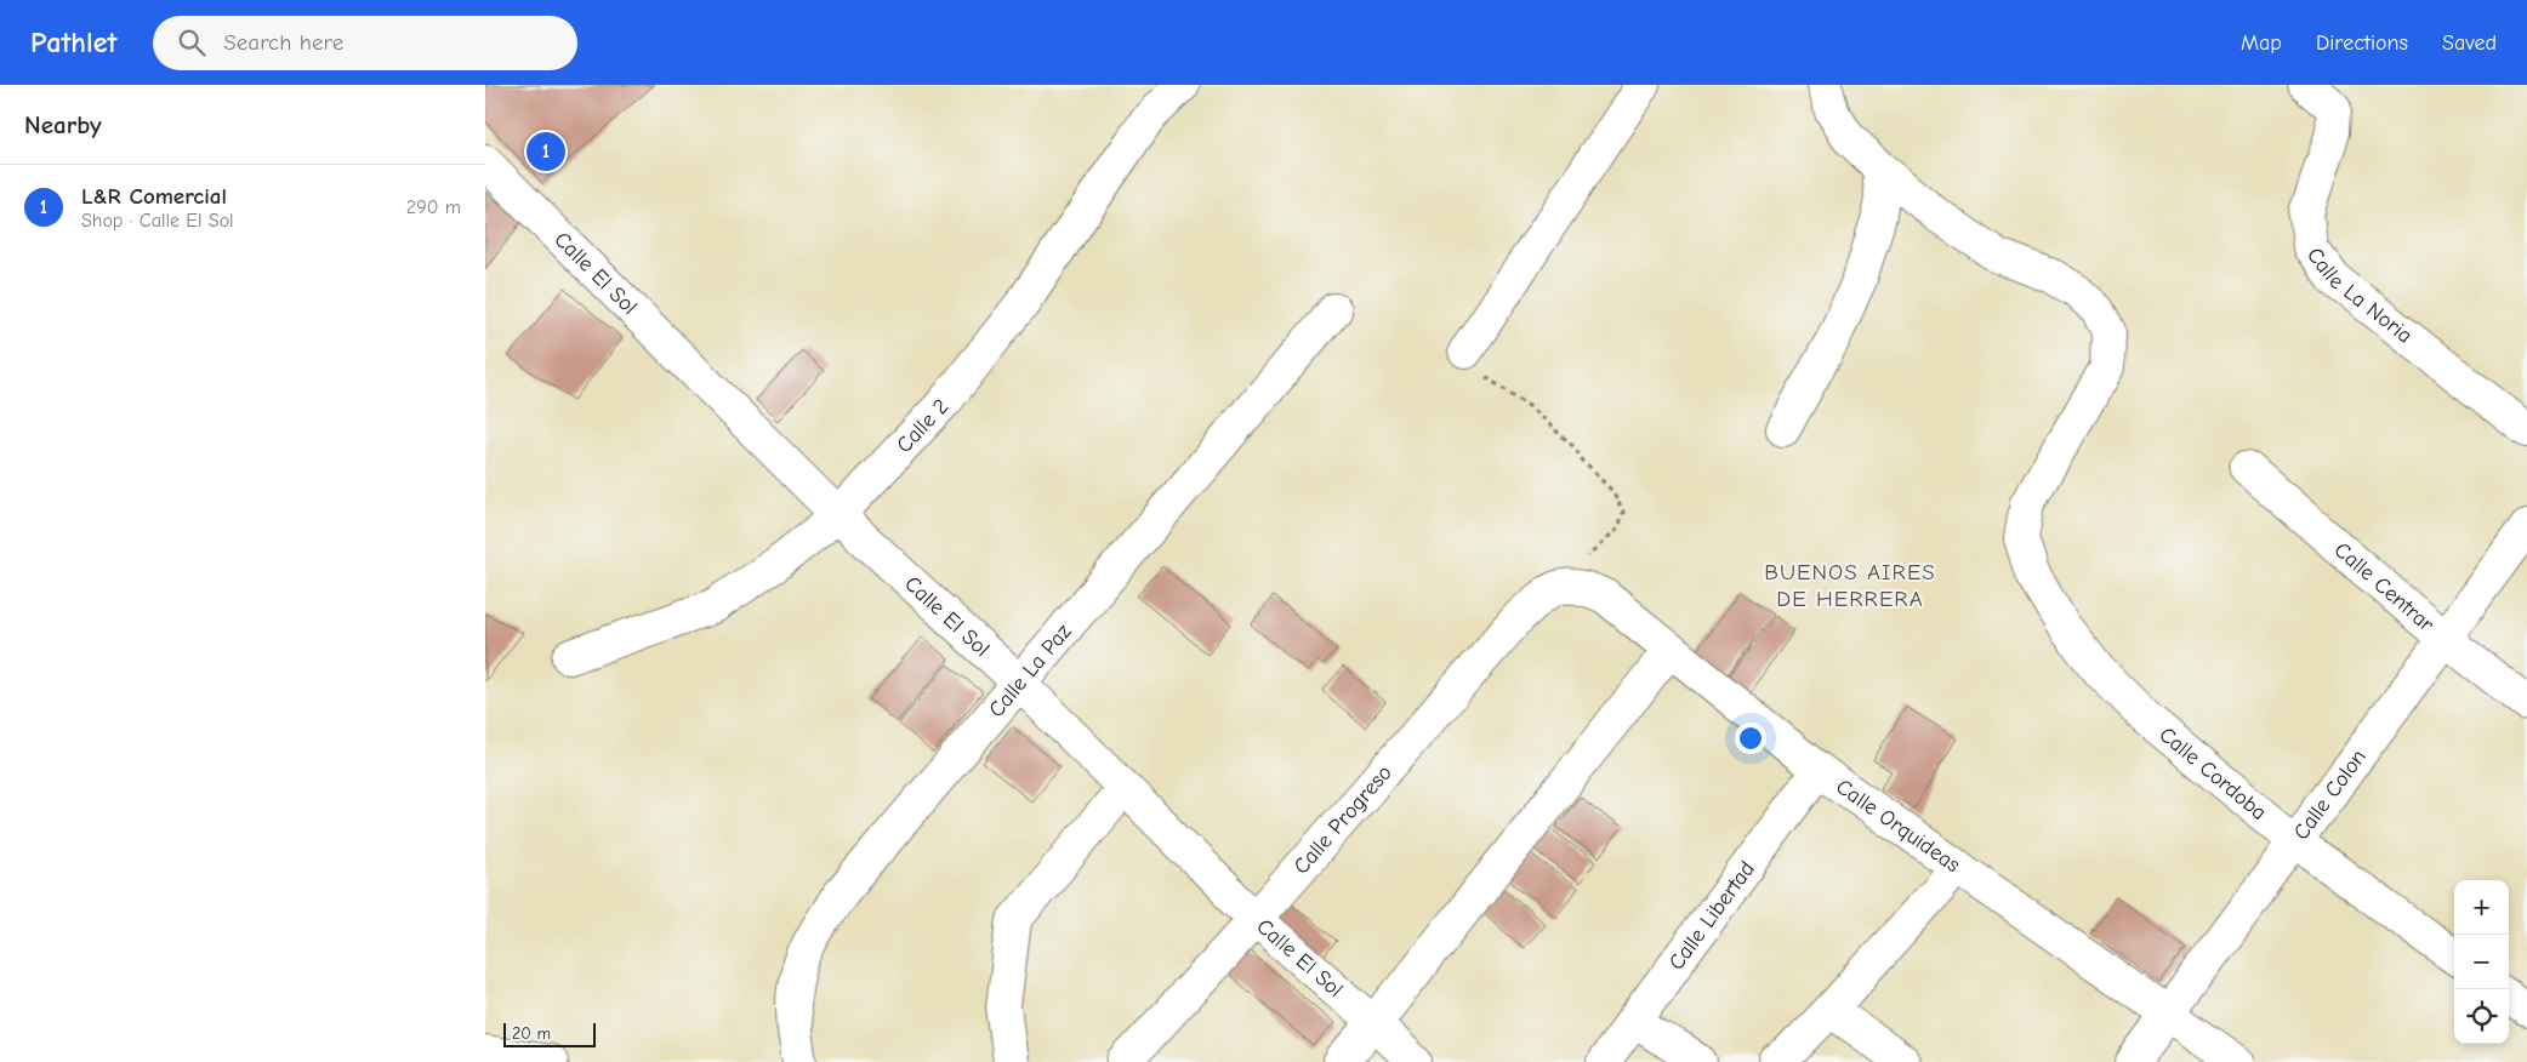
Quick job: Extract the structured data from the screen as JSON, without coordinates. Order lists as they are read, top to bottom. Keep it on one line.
{"streets":{"street":["Calle El Sol","Calle La Noria","Calle 2","Calle Centrar","Calle La Paz","Calle Cordoba","Calle Colon","Calle Progreso","Calle Orquideas","Calle Libertad"]},"crossings":[["Calle El Sol","Calle 2"],["Calle El Sol","Calle La Paz"],["Calle El Sol","Calle Progreso"],["Calle Centrar","Calle Colon"],["Calle Cordoba","Calle Colon"],["Calle Colon","Calle Orquideas"],["Calle Progreso","Calle Orquideas"],["Calle Orquideas","Calle Libertad"]],"districts":["BUENOS AIRES DE HERRERA"],"scale_bar":"20 m","page":{"header":"Pathlet","search":"Search here","nav":["Map","Directions","Saved"],"heading":"Nearby","pins":"1","list":[{"mark":"1","name":"L&R Comercial","note":"Shop · Calle El Sol","value":"290 m"}],"map_buttons":["+","−"],"scale":"20 m"}}
